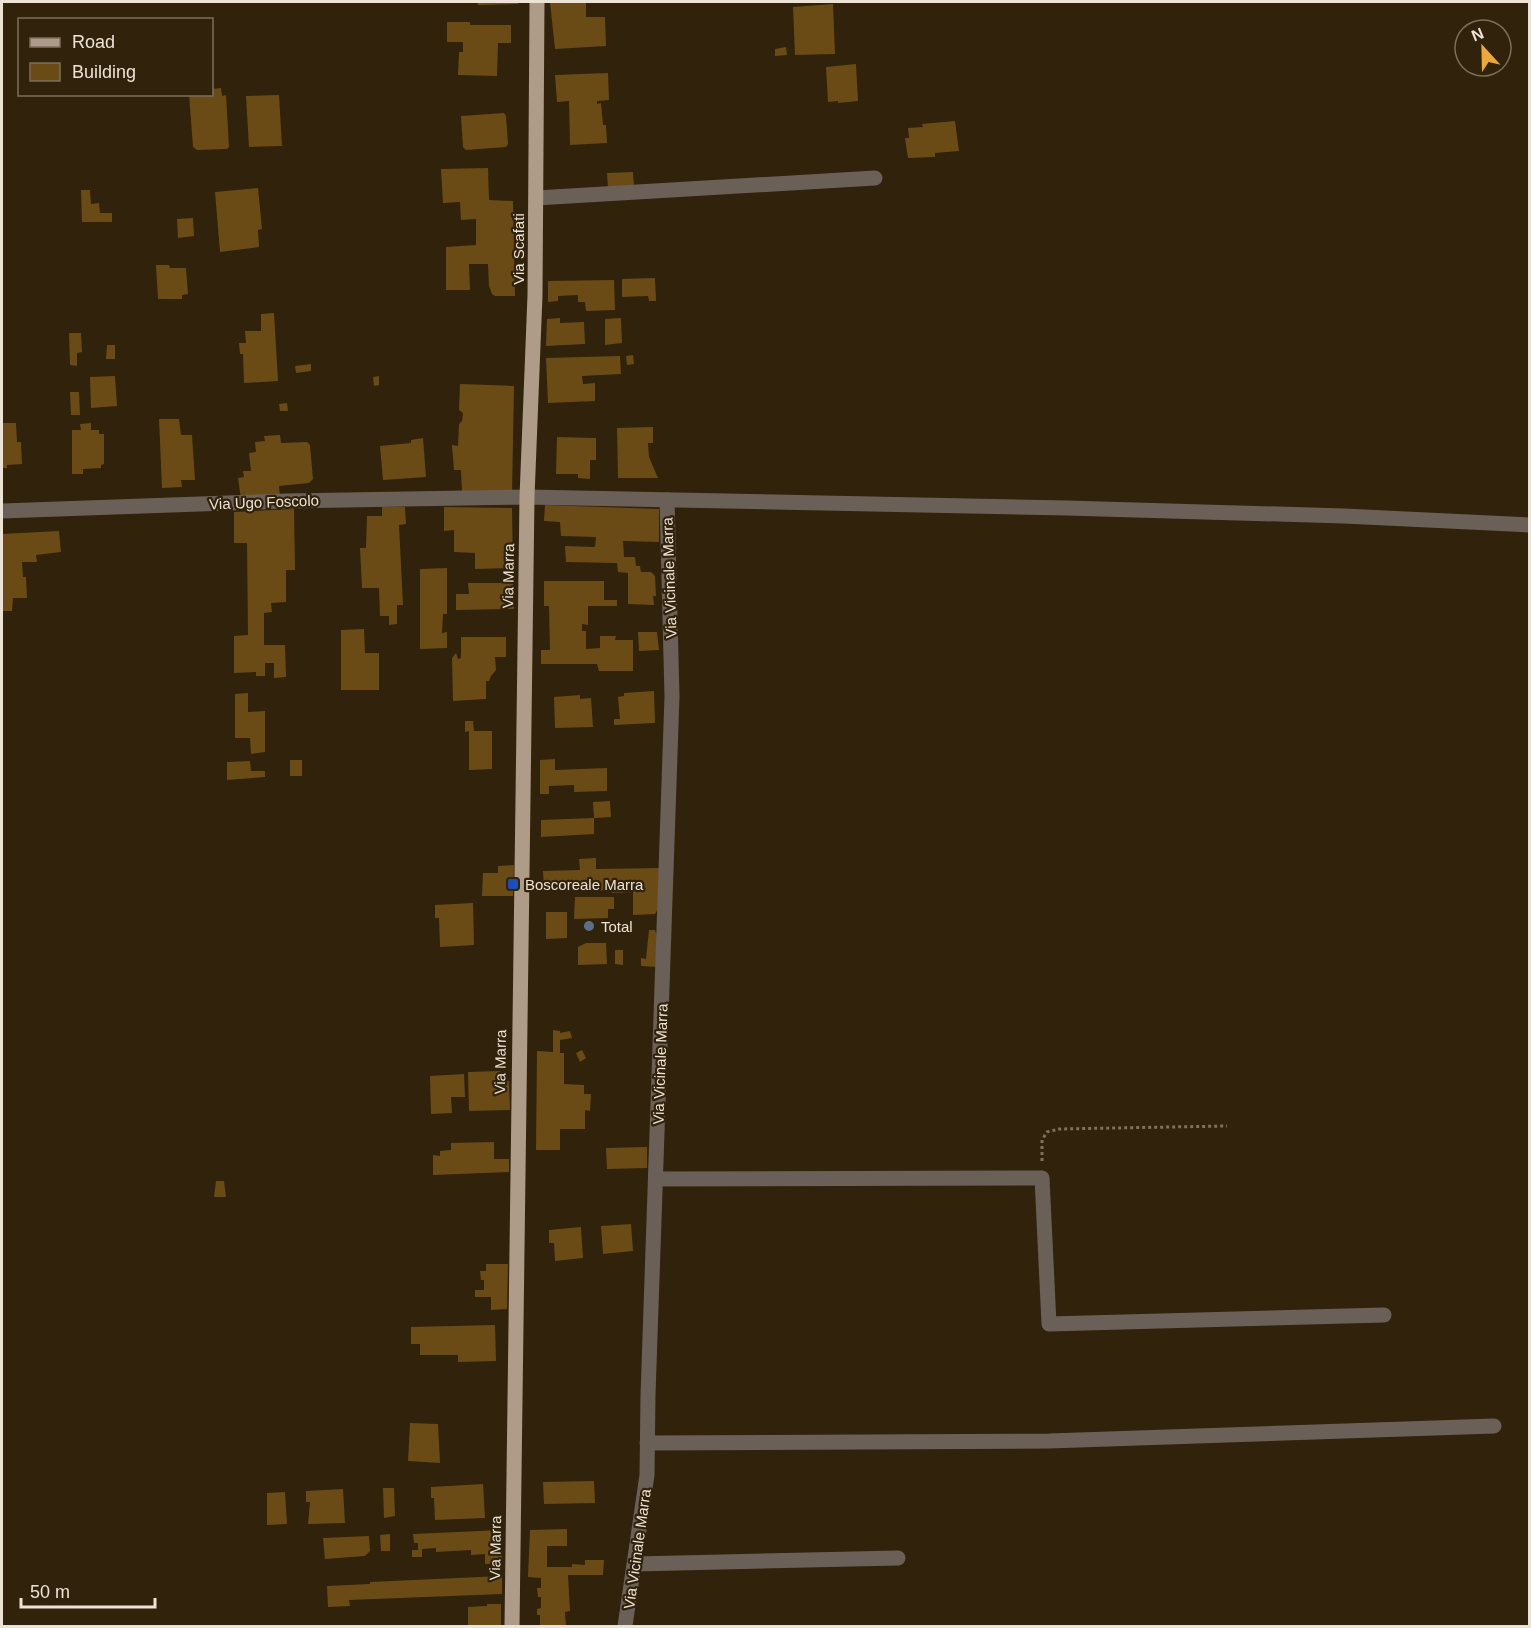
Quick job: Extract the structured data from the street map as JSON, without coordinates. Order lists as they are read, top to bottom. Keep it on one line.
{"streets":{"main road":["Via Scafati","Via Marra"],"street":["Via Ugo Foscolo","Via Vicinale Marra"]},"crossings":[["Via Scafati","Via Ugo Foscolo"],["Via Scafati","Via Marra"],["Via Ugo Foscolo","Via Marra"],["Via Ugo Foscolo","Via Vicinale Marra"]],"places":{"transit":["Boscoreale Marra"],"other":["Total"]},"legend":["Road","Building"],"scale_bar":"50 m","north":"top"}
